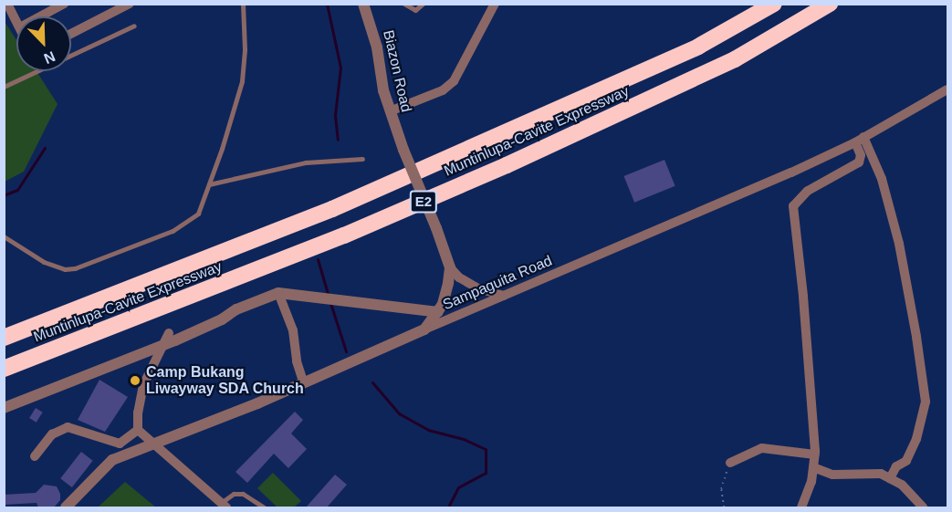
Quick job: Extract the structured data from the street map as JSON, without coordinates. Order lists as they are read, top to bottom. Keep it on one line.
{"streets":{"highway":["Muntinlupa-Cavite Expressway","E2"],"street":["Biazon Road","Sampaguita Road"]},"crossings":[["Biazon Road","Sampaguita Road"]],"places":["Camp Bukang Liwayway SDA Church"],"north":"bottom right"}
